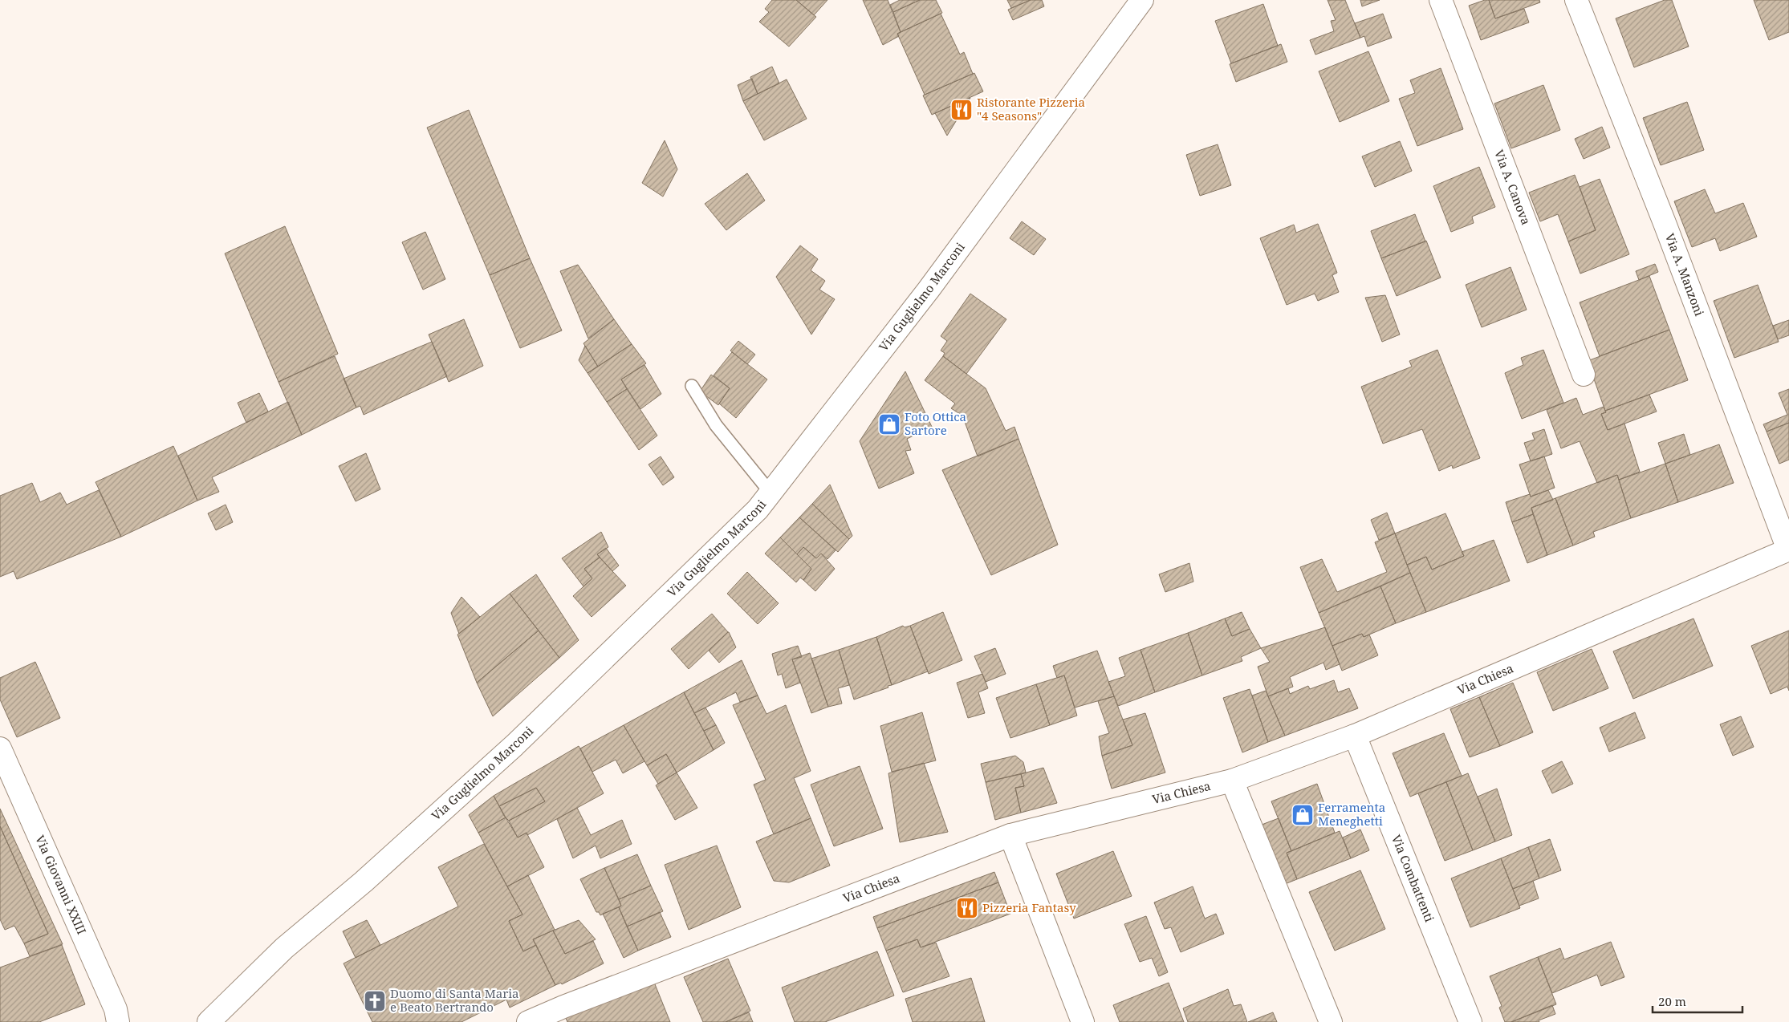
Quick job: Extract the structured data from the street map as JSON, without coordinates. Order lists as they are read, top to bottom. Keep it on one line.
{"streets":{"street":["Via A. Canova","Via A. Manzoni","Via Guglielmo Marconi","Via Chiesa","Via Combattenti","Via Giovanni XXIII"]},"crossings":[["Via A. Manzoni","Via Chiesa"],["Via Chiesa","Via Combattenti"]],"places":{"restaurant":["Ristorante Pizzeria \"4 Seasons\"","Pizzeria Fantasy"],"shop":["Foto Ottica Sartore","Ferramenta Meneghetti"],"church":["Duomo di Santa Maria e Beato Bertrando"]},"scale_bar":"20 m"}
